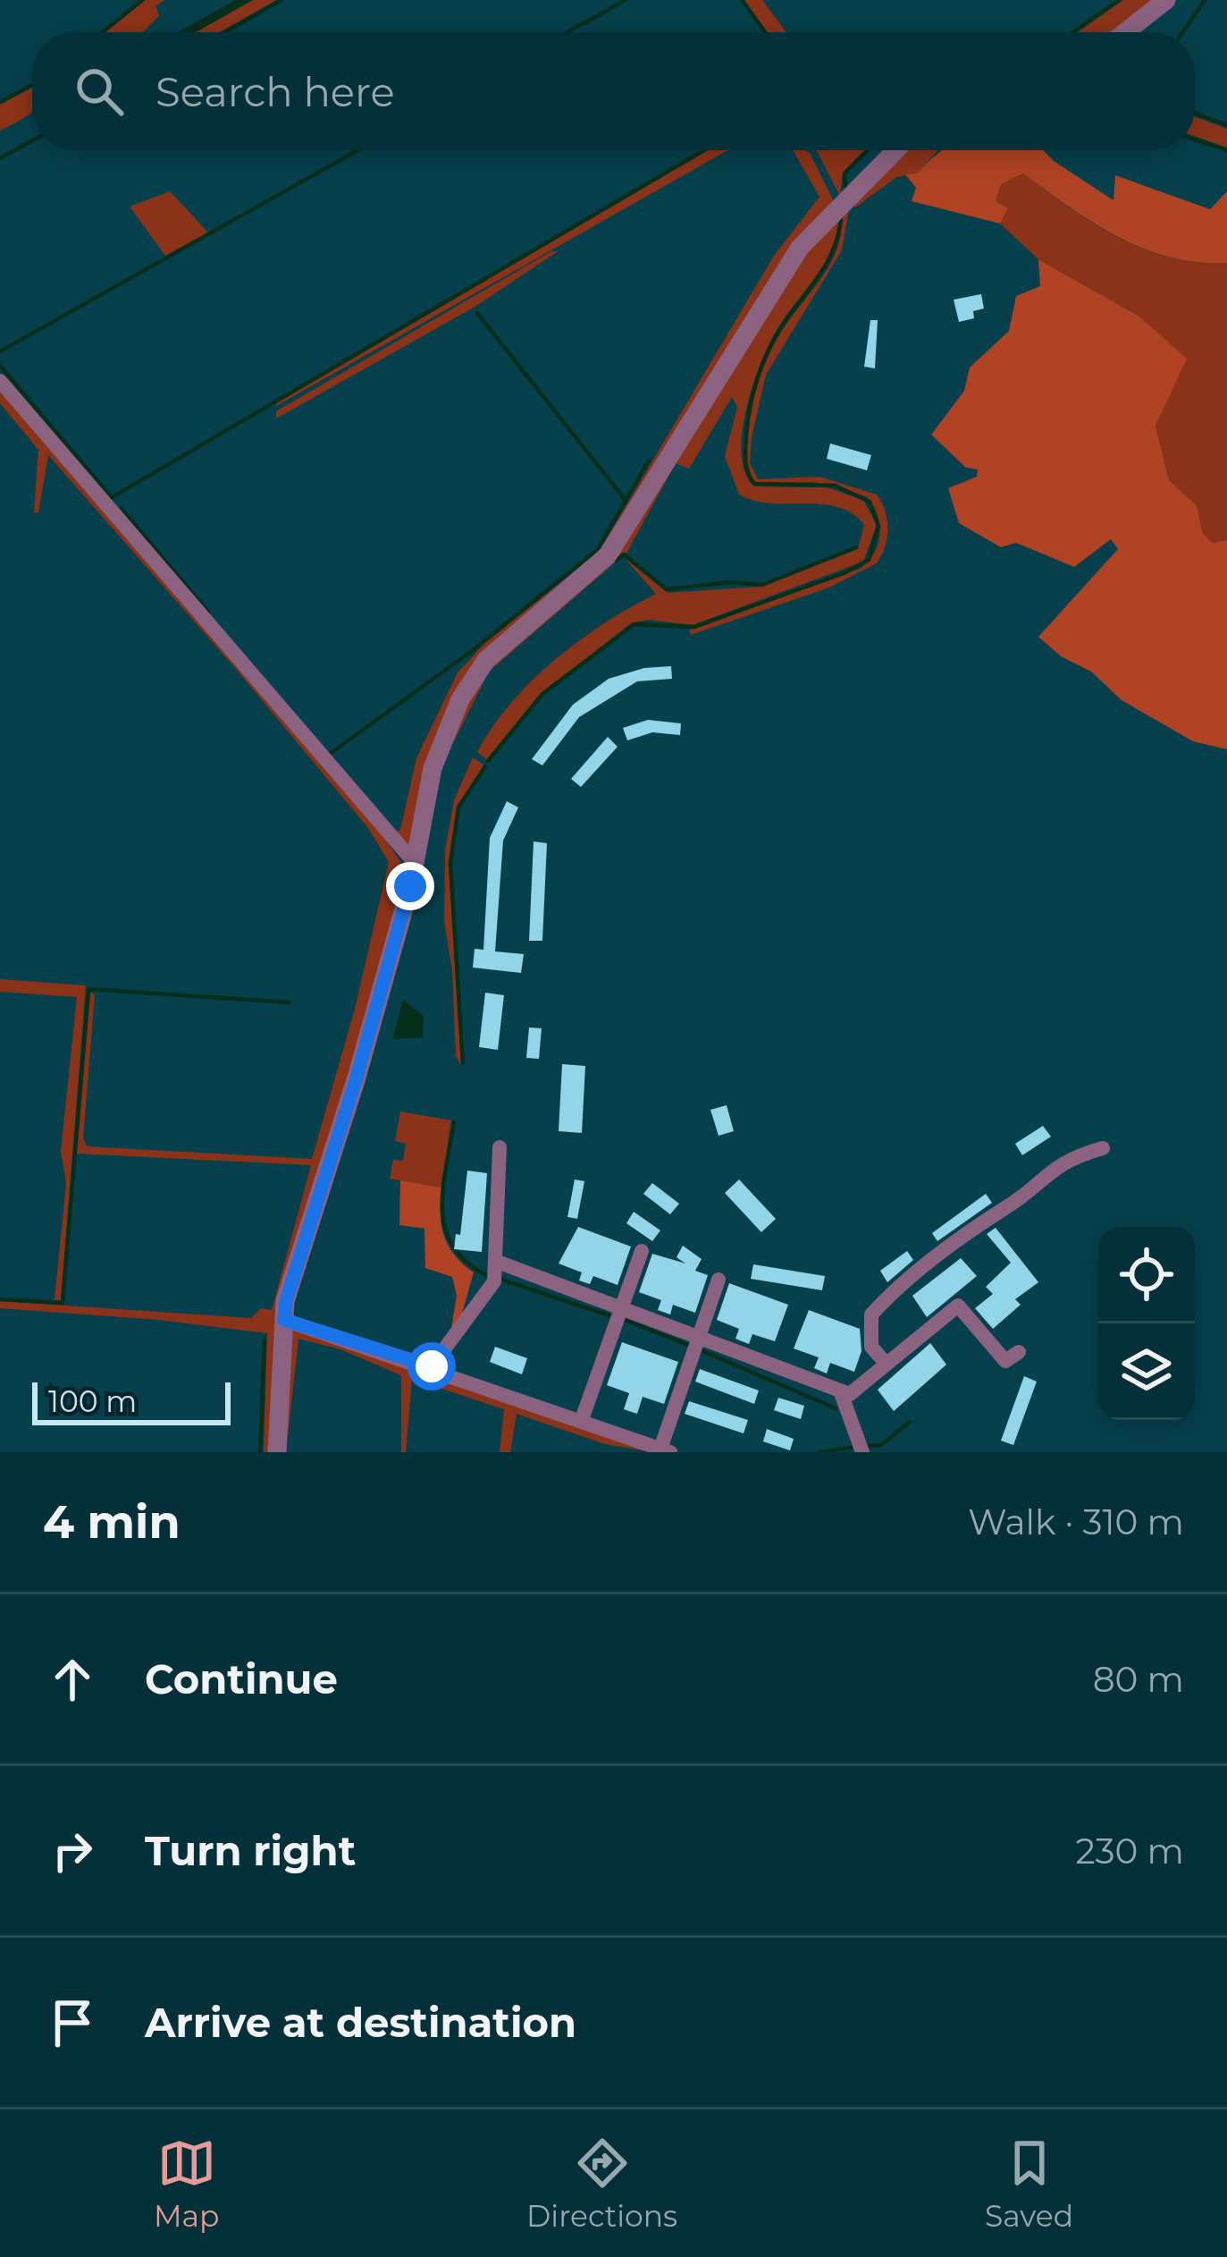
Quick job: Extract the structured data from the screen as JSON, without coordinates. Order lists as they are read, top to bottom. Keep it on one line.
{"scale_bar":"100 m","page":{"search":"Search here","scale":"100 m","heading":["4 min","Walk · 310 m"],"list":[["Continue","80 m"],["Turn right","230 m"],"Arrive at destination"],"nav":["Map","Directions","Saved"]}}
